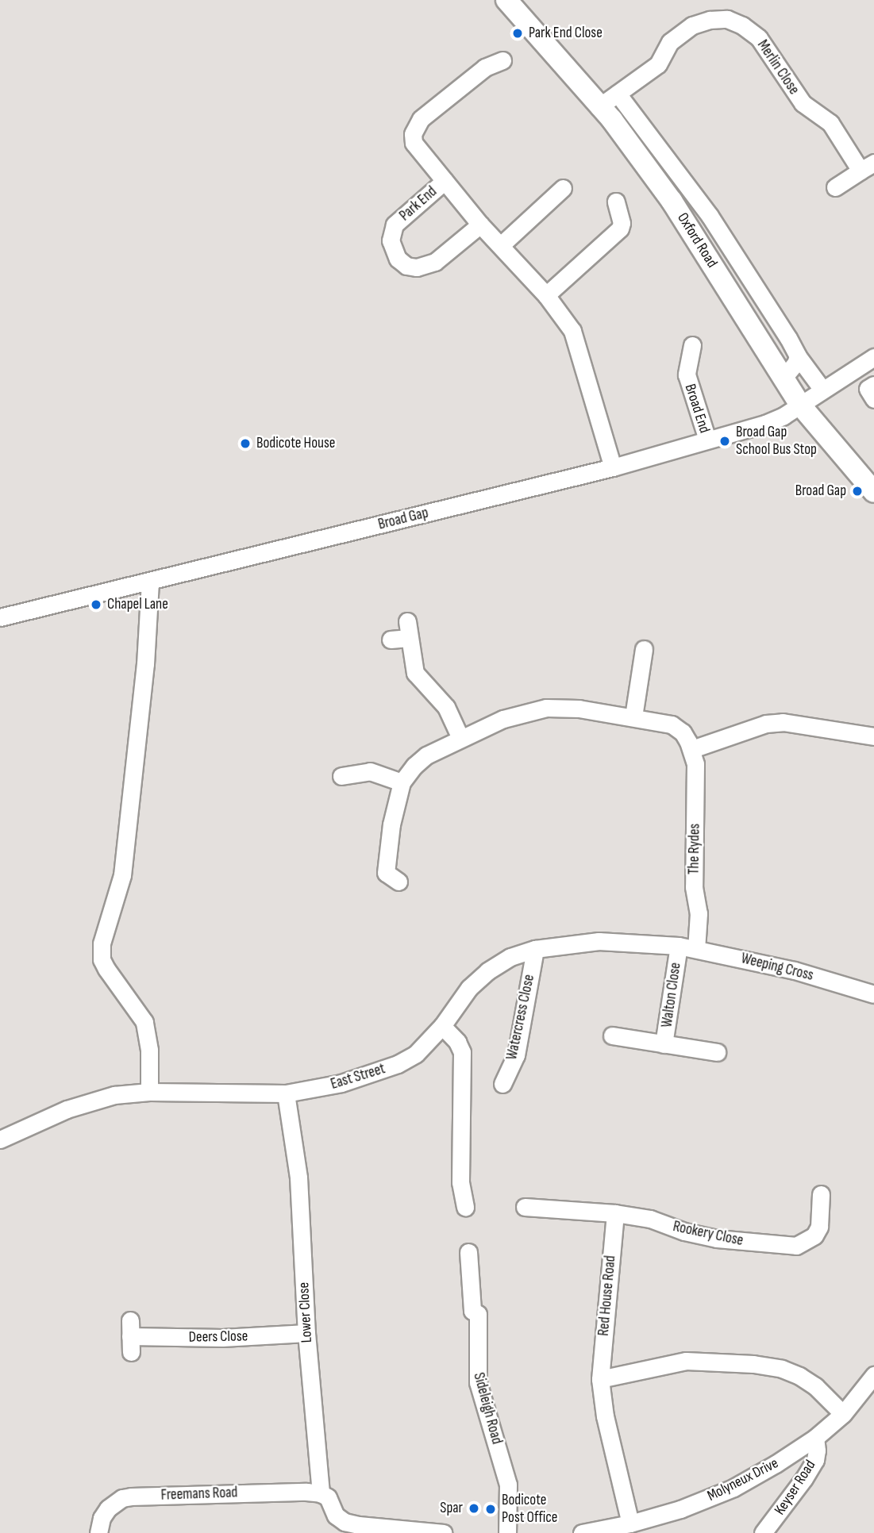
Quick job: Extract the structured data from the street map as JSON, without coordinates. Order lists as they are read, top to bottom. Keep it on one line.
{"streets":{"main road":["Oxford Road"],"street":["Merlin Close","Park End","Broad End","Broad Gap","The Rydes","Weeping Cross","Walton Close","Watercress Close","East Street","Rookery Close","Red House Road","Lower Close","Deers Close","Sideleigh Road","Molyneux Drive","Keyser Road","Freemans Road"]},"crossings":[["Merlin Close","Oxford Road"],["Park End","Broad Gap"],["Oxford Road","Broad Gap"],["Broad End","Broad Gap"],["The Rydes","Weeping Cross"],["Weeping Cross","Walton Close"],["Weeping Cross","East Street"],["Walton Close","East Street"],["Watercress Close","East Street"],["East Street","Lower Close"],["Rookery Close","Red House Road"],["Red House Road","Molyneux Drive"],["Lower Close","Deers Close"],["Lower Close","Freemans Road"],["Molyneux Drive","Keyser Road"]],"places":["Park End Close","Broad Gap School Bus Stop","Bodicote House","Broad Gap","Chapel Lane","Spar","Bodicote Post Office"]}
